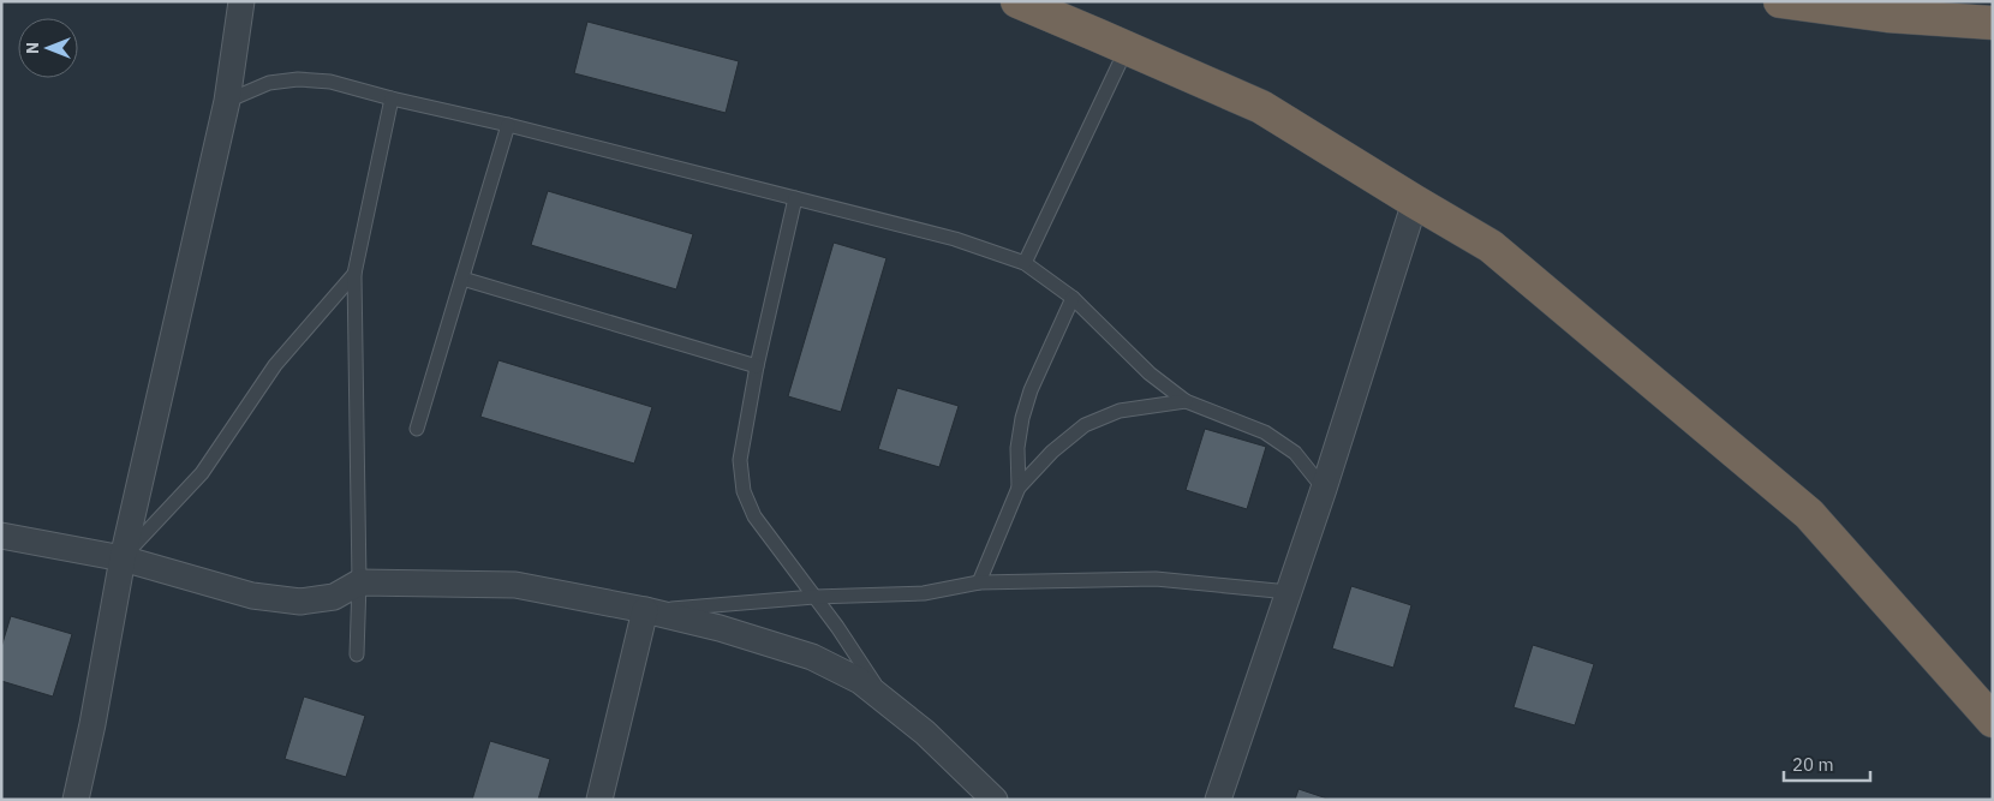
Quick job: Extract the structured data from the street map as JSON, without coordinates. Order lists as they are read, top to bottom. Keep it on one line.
{"scale_bar":"20 m","north":"left"}
